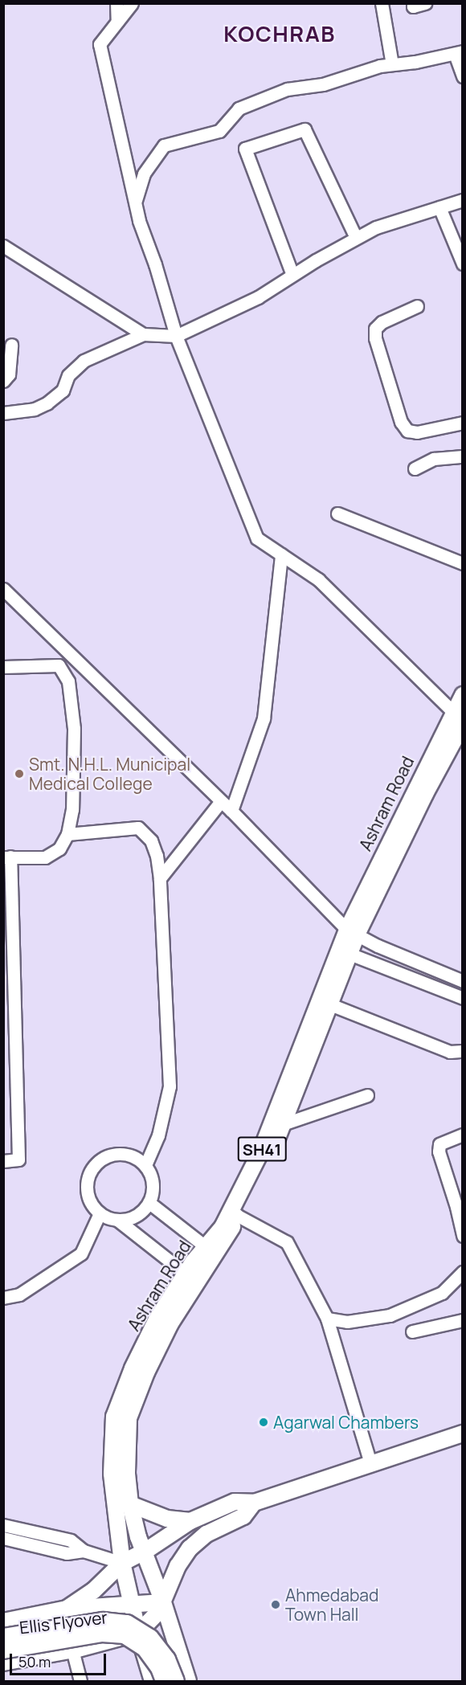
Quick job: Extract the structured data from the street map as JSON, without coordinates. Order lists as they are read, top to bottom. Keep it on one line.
{"streets":{"main road":["Ashram Road","SH41","Ellis Flyover"]},"districts":["KOCHRAB"],"places":["Smt. N.H.L. Municipal Medical College","Agarwal Chambers","Ahmedabad Town Hall"],"scale_bar":"50 m"}
